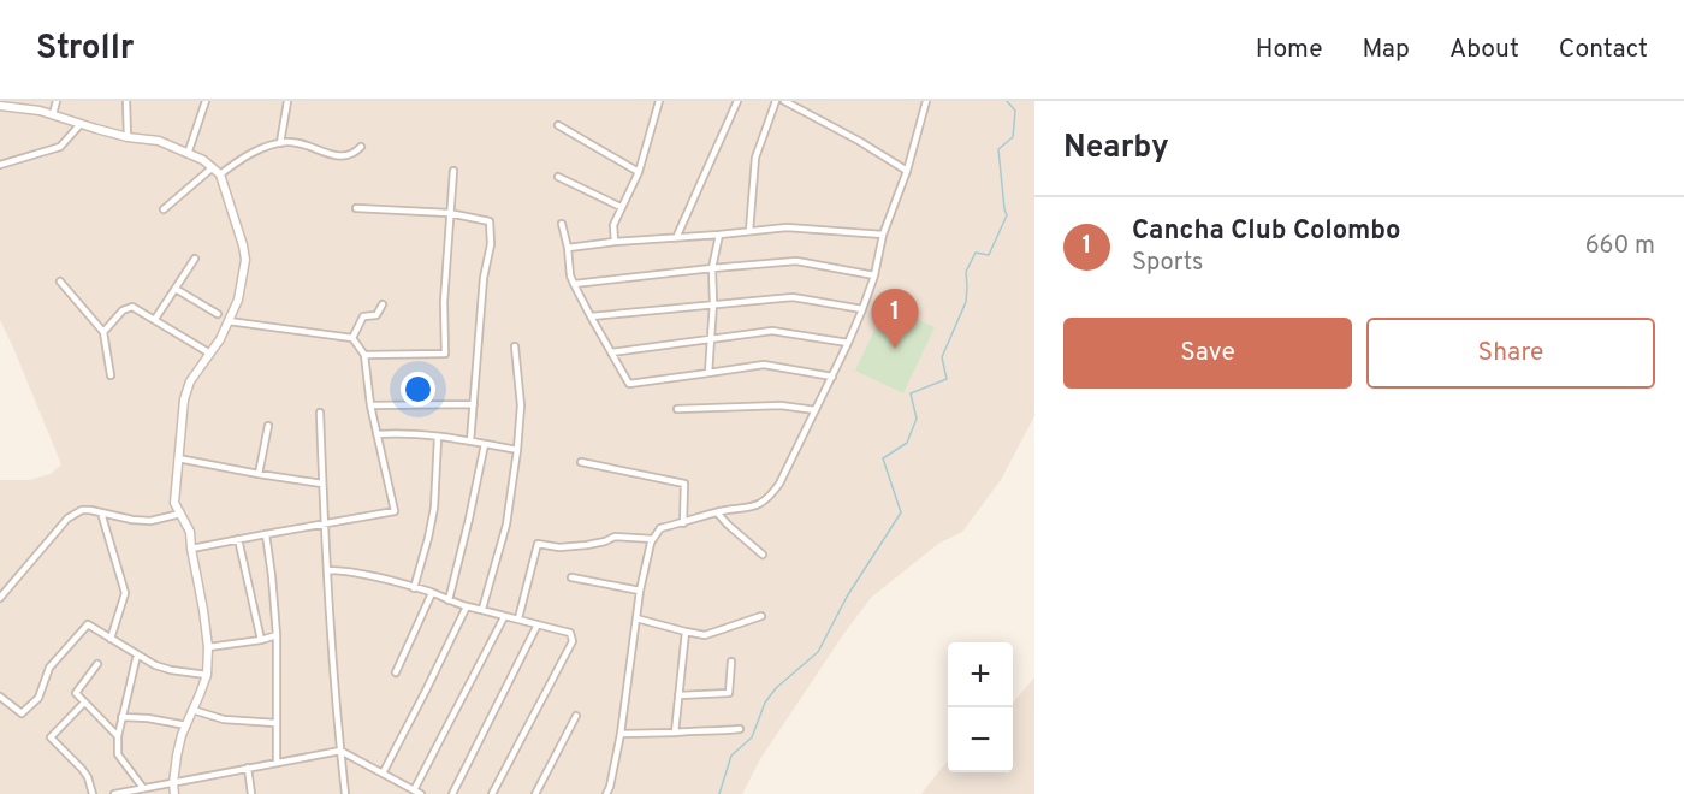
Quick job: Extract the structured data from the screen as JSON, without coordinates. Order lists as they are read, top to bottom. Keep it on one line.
{"page":{"header":"Strollr","nav":["Home","Map","About","Contact"],"heading":"Nearby","list":[{"mark":"1","name":"Cancha Club Colombo","note":"Sports","value":"660 m"}],"pins":"1","buttons":["Save","Share"],"map_buttons":["+","−"]}}
